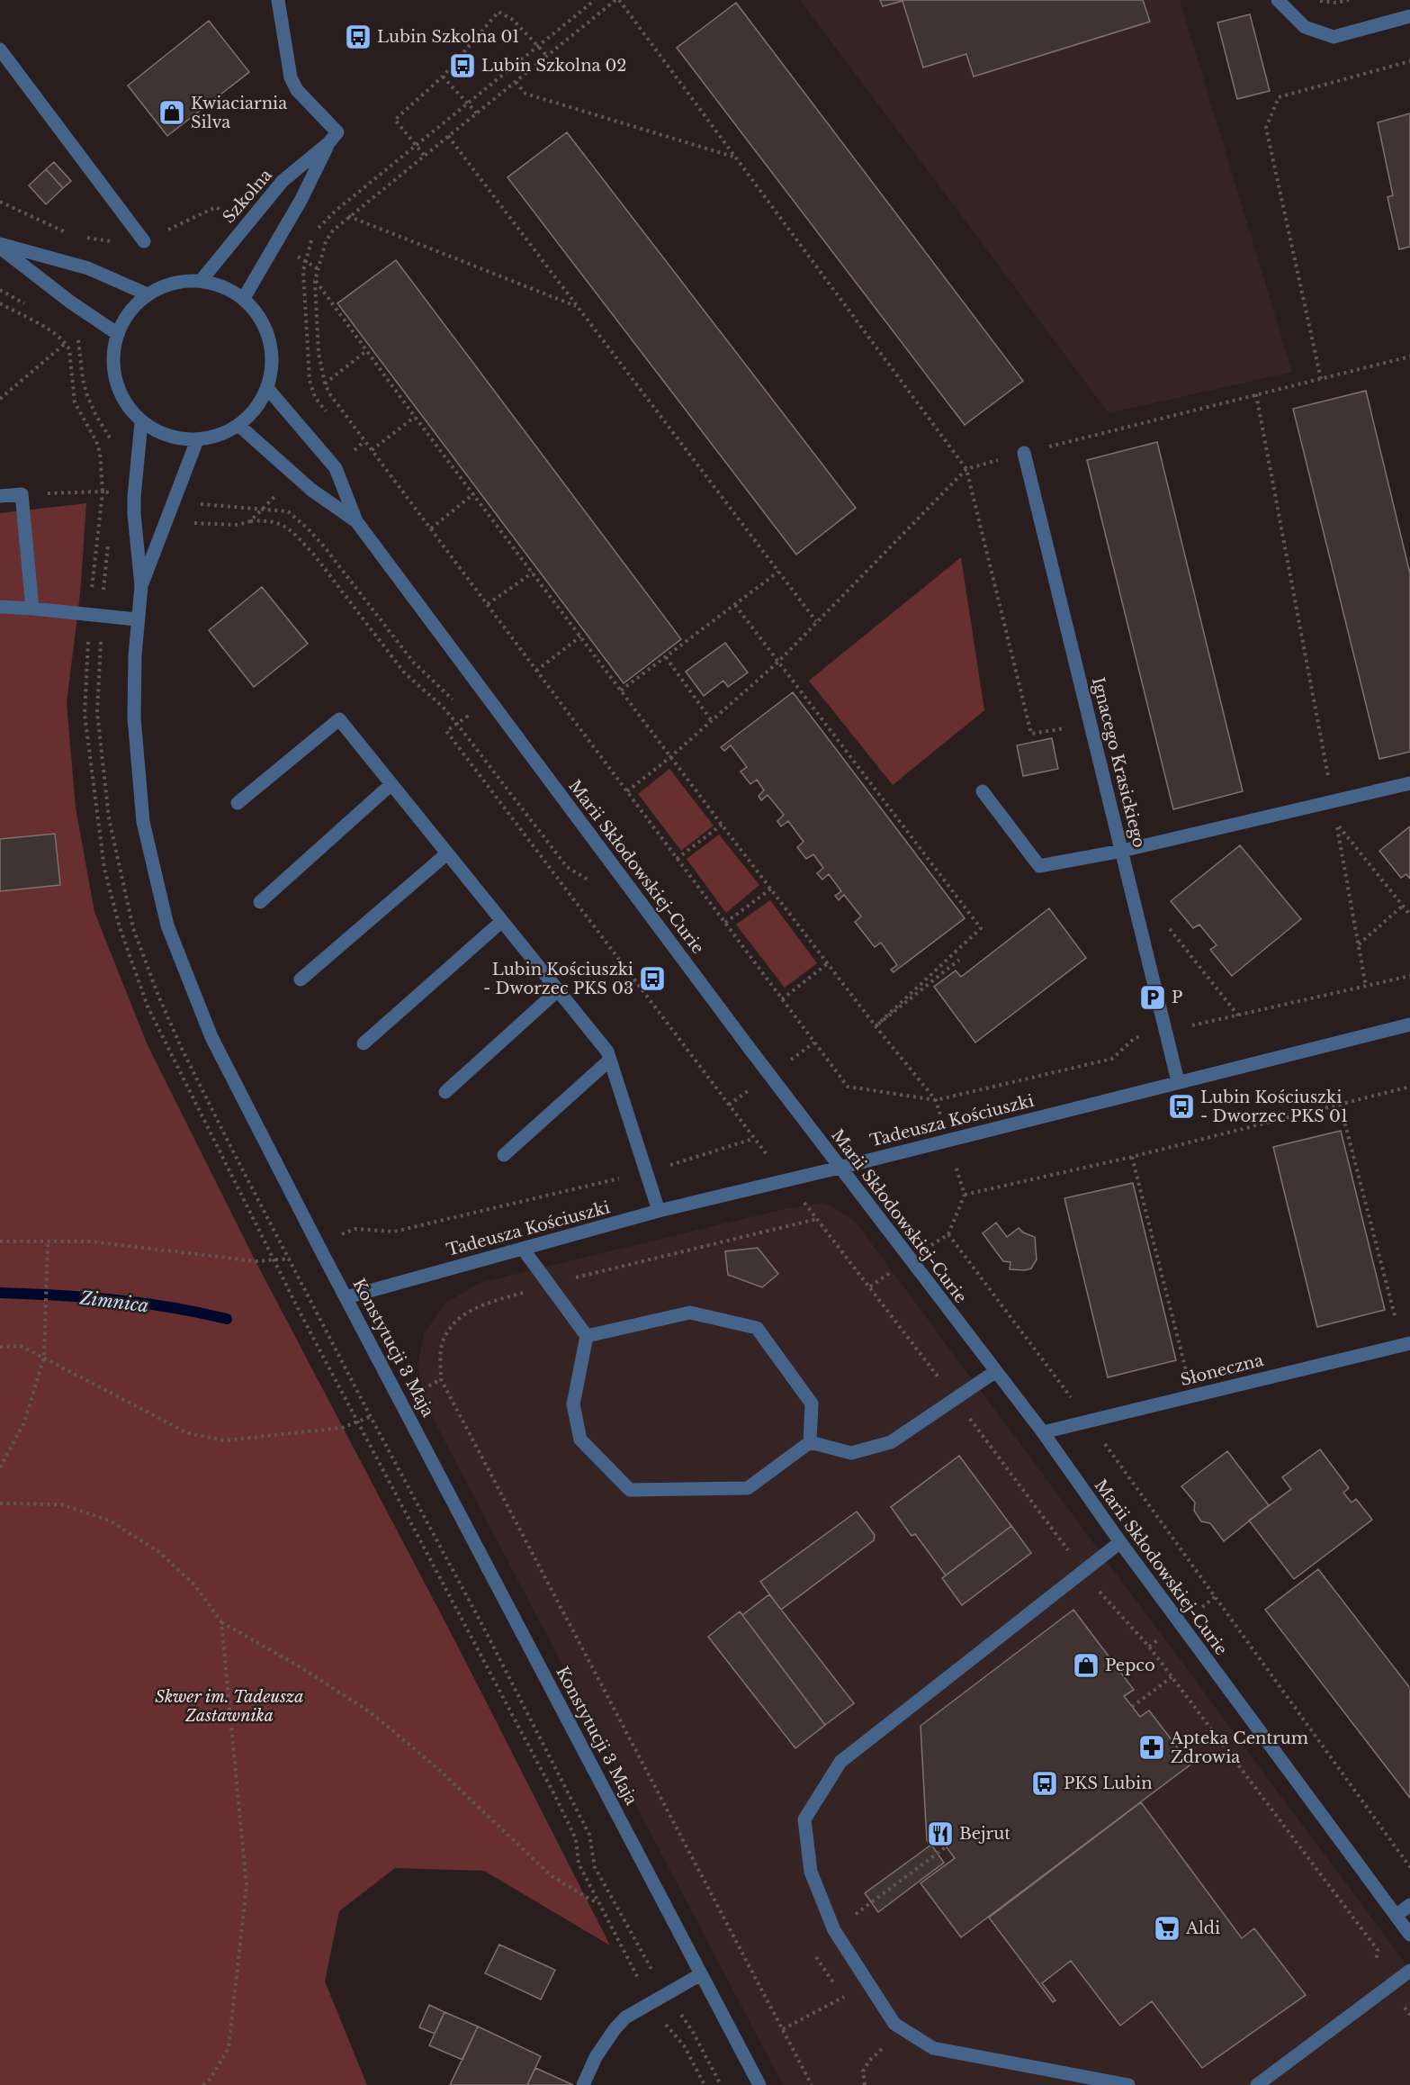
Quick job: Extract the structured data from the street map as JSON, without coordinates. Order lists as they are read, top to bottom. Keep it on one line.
{"streets":{"street":["Szkolna","Ignacego Krasickiego","Marii Skłodowskiej-Curie","Tadeusza Kościuszki","Konstytucji 3 Maja","Słoneczna"]},"crossings":[["Szkolna","Marii Skłodowskiej-Curie"],["Szkolna","Konstytucji 3 Maja"],["Ignacego Krasickiego","Tadeusza Kościuszki"],["Marii Skłodowskiej-Curie","Tadeusza Kościuszki"],["Marii Skłodowskiej-Curie","Konstytucji 3 Maja"],["Marii Skłodowskiej-Curie","Słoneczna"],["Tadeusza Kościuszki","Konstytucji 3 Maja"]],"water":["Zimnica"],"parks":["Skwer im. Tadeusza Zastawnika"],"places":{"bus stop":["Lubin Szkolna 01","Lubin Szkolna 02","Lubin Kościuszki - Dworzec PKS 03","Lubin Kościuszki - Dworzec PKS 01","PKS Lubin"],"shop":["Kwiaciarnia Silva","Pepco"],"parking":["P"],"pharmacy":["Apteka Centrum Zdrowia"],"restaurant":["Bejrut"],"supermarket":["Aldi"]}}
